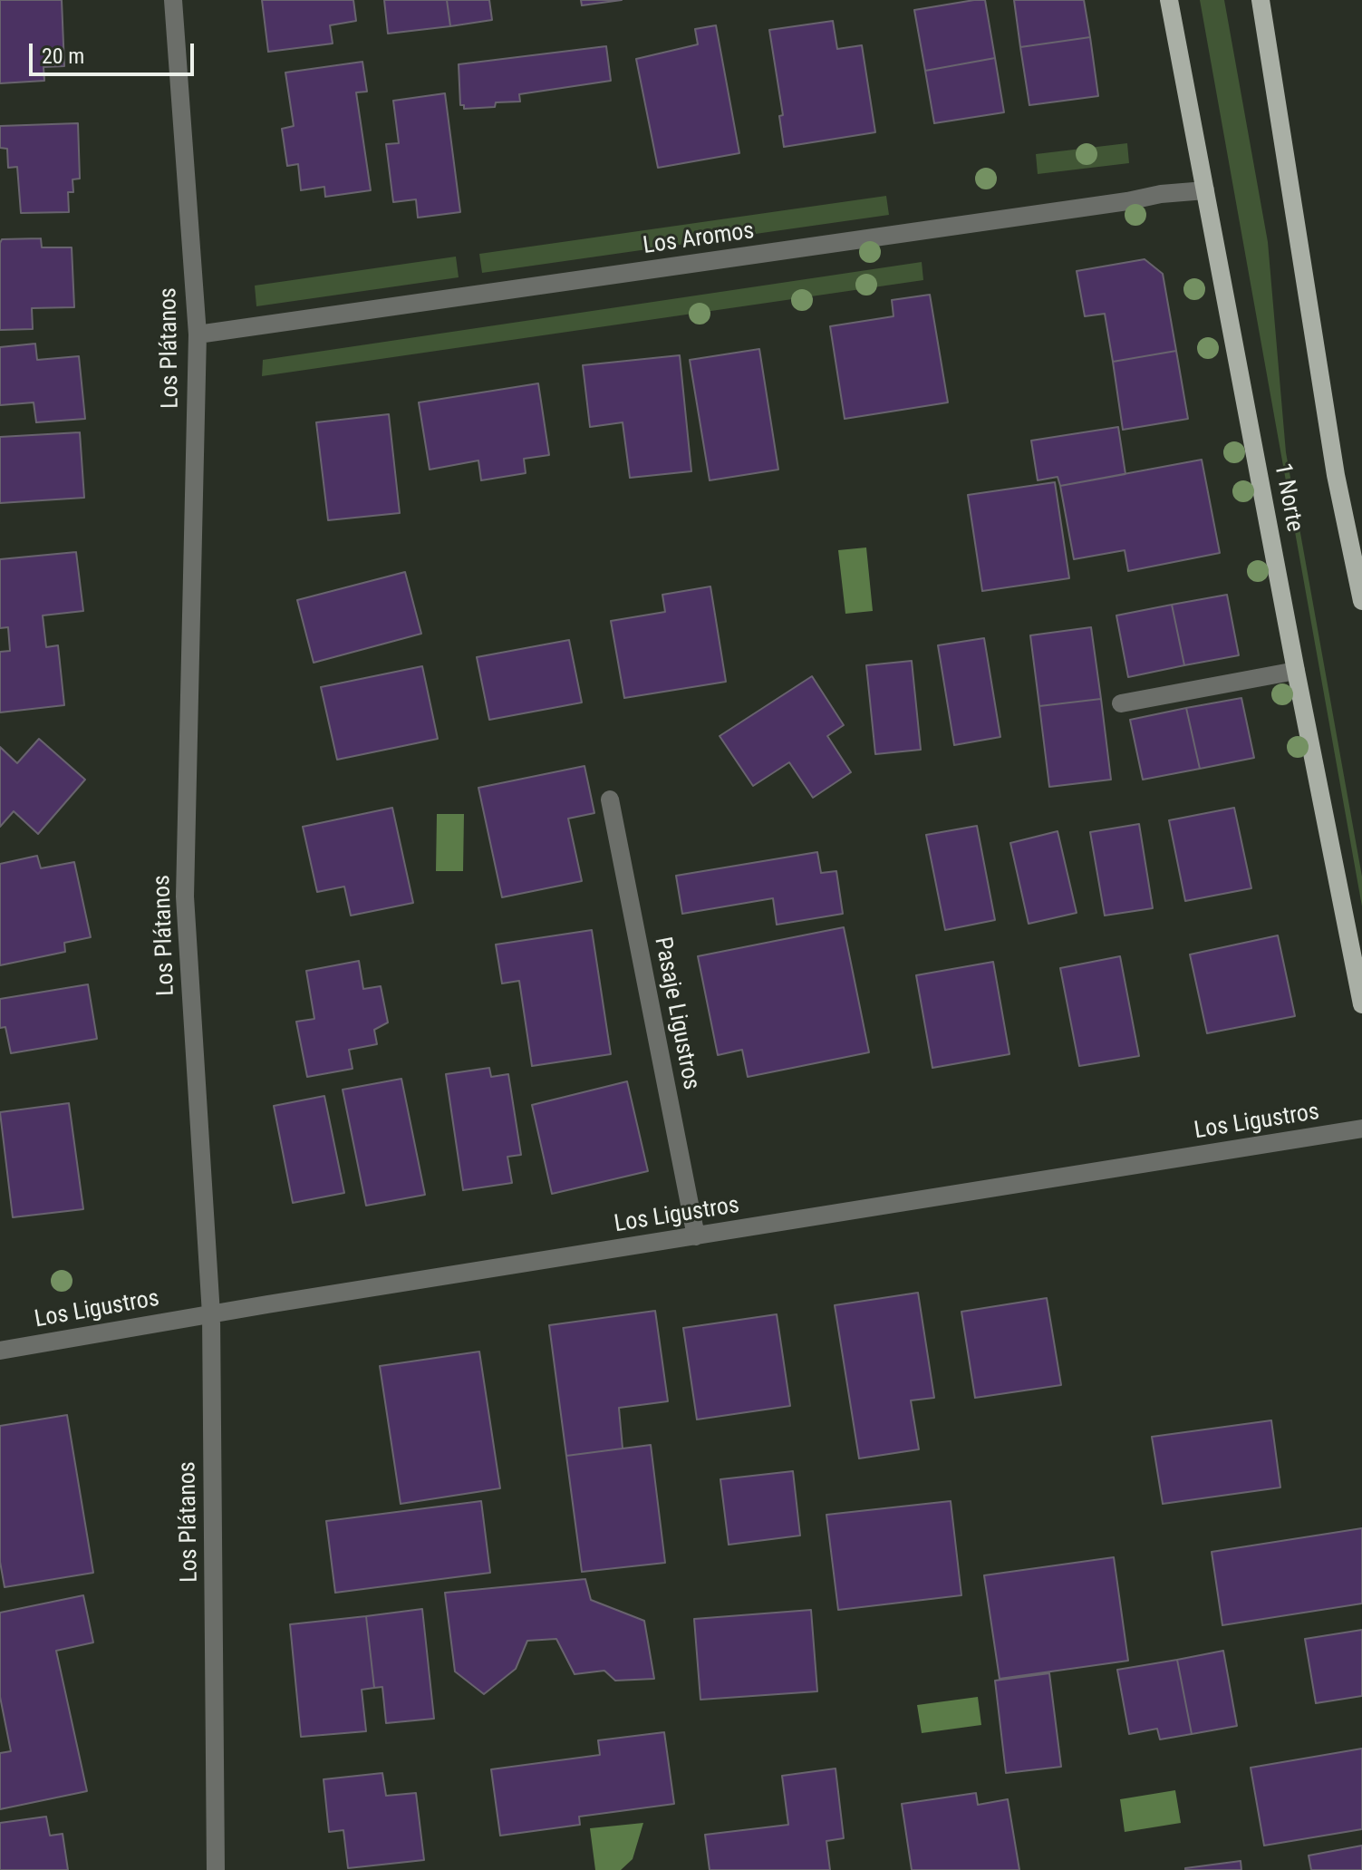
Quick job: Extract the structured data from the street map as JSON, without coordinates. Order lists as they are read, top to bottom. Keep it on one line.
{"streets":{"main road":["1 Norte"],"street":["Los Aromos","Los Plátanos","Pasaje Ligustros","Los Ligustros"]},"crossings":[["Los Aromos","Los Plátanos"],["Los Aromos","1 Norte"],["Los Plátanos","Los Ligustros"],["Pasaje Ligustros","Los Ligustros"]],"scale_bar":"20 m"}
